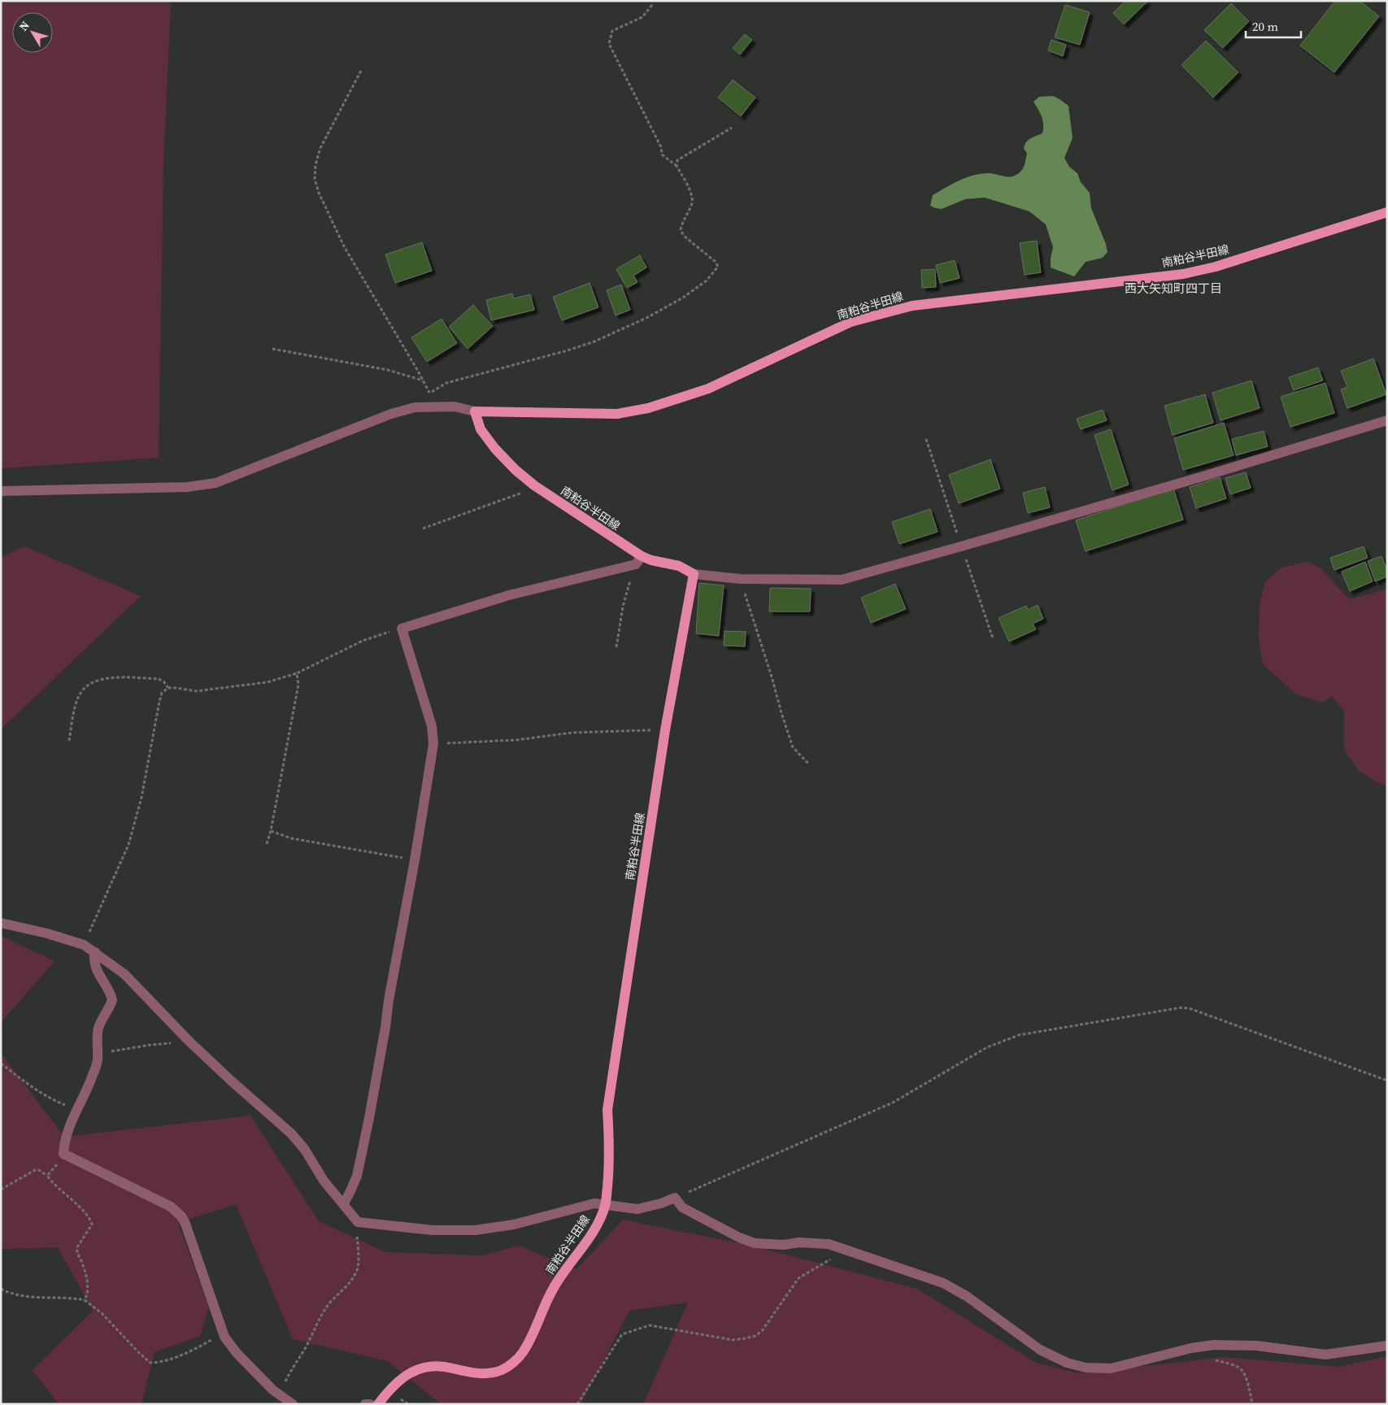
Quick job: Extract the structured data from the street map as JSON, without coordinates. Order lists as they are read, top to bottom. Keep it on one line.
{"streets":{"main road":["南粕谷半田線"]},"districts":["西大矢知町四丁目"],"scale_bar":"20 m","north":"top left"}
